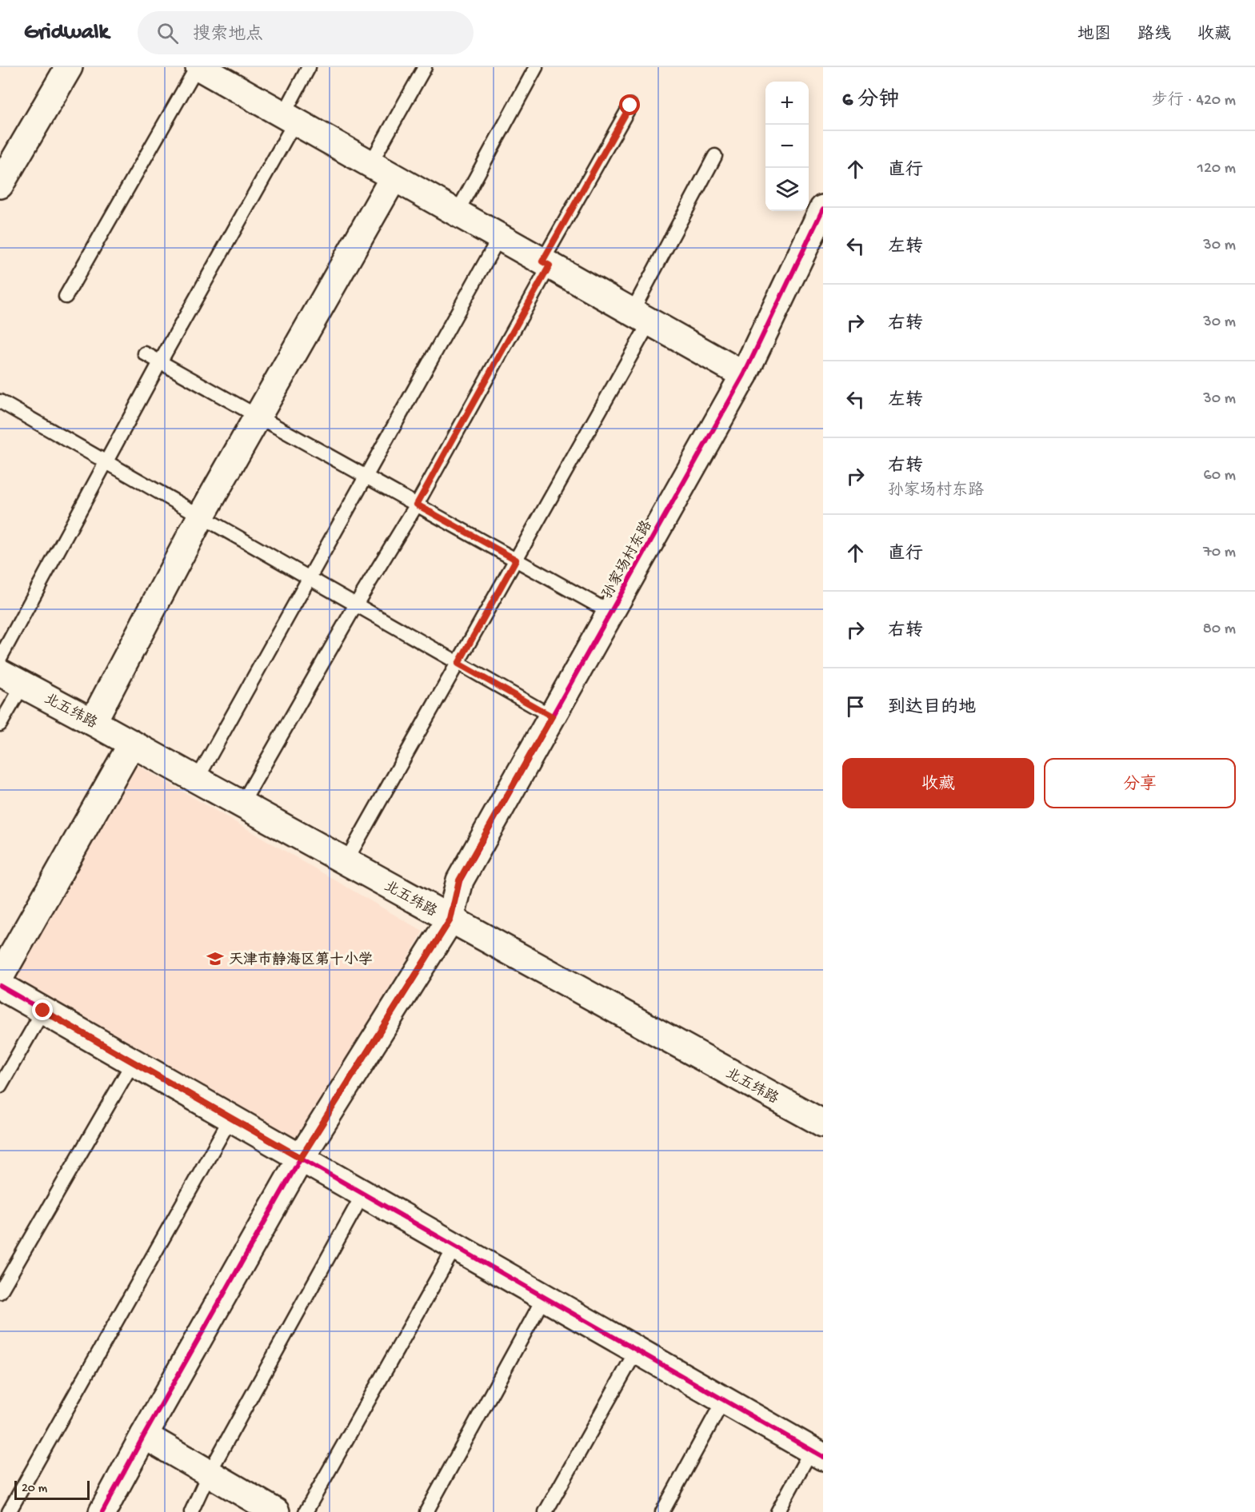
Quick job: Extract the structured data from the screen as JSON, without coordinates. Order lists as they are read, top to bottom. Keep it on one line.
{"streets":{"street":["孙家场村东路","北五纬路"]},"crossings":[["孙家场村东路","北五纬路"]],"places":{"school or university":["天津市静海区第十小学"]},"scale_bar":"20 m","page":{"header":"Gridwalk","search":"搜索地点","nav":["地图","路线","收藏"],"heading":["6 分钟","步行 · 420 m"],"map_buttons":["+","−"],"list":[["直行","120 m"],["左转","30 m"],["右转","30 m"],["左转","30 m"],["右转","孙家场村东路","60 m"],["直行","70 m"],["右转","80 m"],"到达目的地"],"buttons":["收藏","分享"],"scale":"20 m"}}
